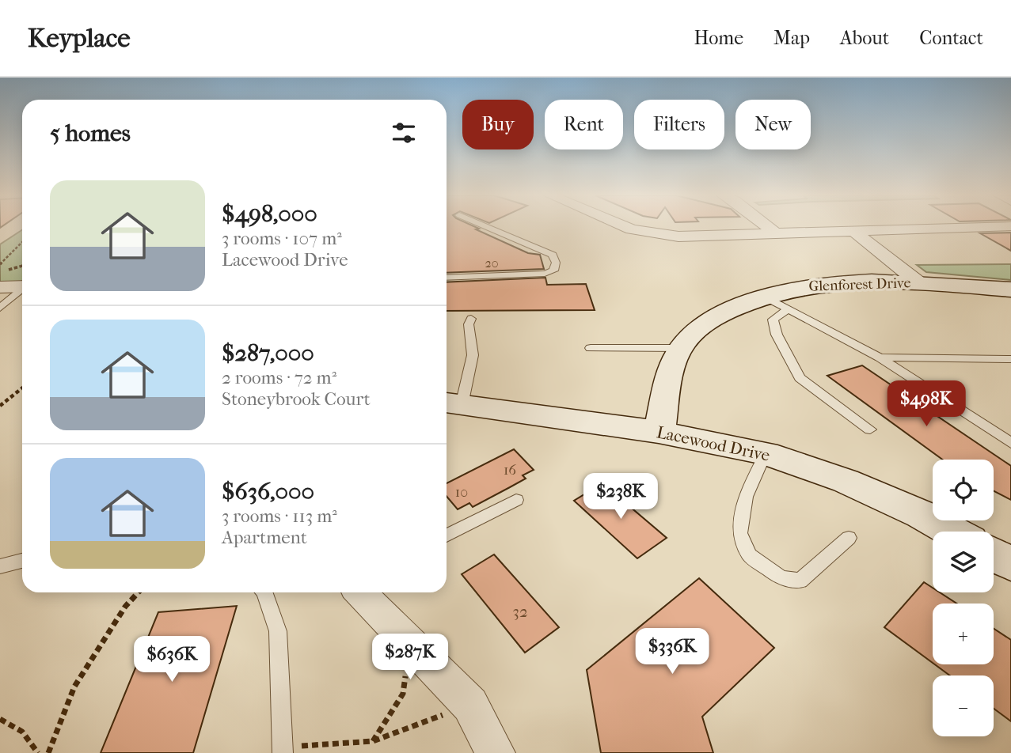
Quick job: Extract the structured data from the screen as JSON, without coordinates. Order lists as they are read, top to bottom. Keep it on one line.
{"streets":{"street":["Glenforest Drive","Lacewood Drive"]},"crossings":[["Glenforest Drive","Lacewood Drive"]],"house_numbers":["20","16","10","32"],"page":{"header":"Keyplace","nav":["Home","Map","About","Contact"],"chip":["Buy","Rent","Filters","New"],"heading":"5 homes","list":[{"name":"$498,000","note":"3 rooms · 107 m² · Lacewood Drive"},{"name":"$287,000","note":"2 rooms · 72 m² · Stoneybrook Court"},{"name":"$636,000","note":"3 rooms · 113 m² · Apartment"}],"price":["$498K","$238K","$336K","$287K","$636K"],"map_buttons":["+","−"]}}
